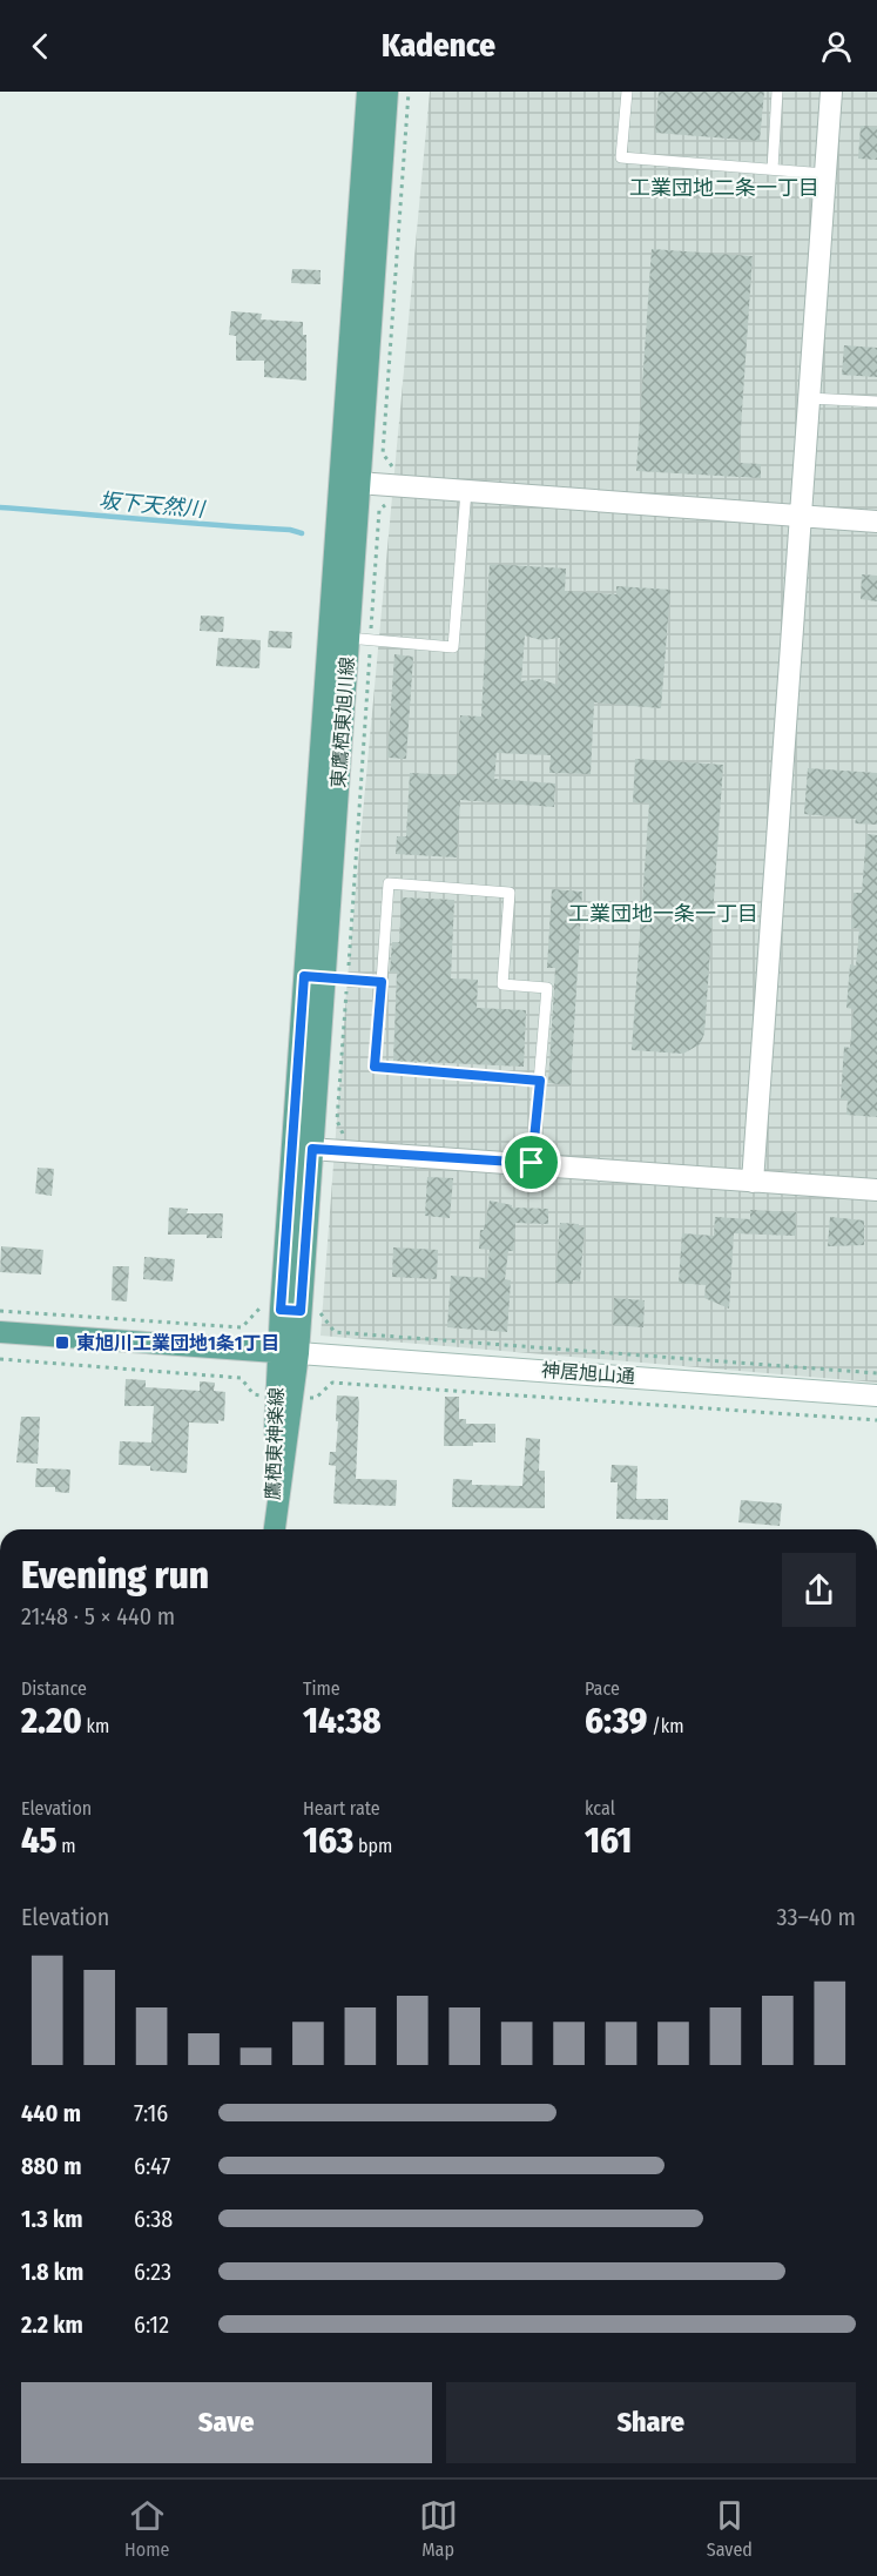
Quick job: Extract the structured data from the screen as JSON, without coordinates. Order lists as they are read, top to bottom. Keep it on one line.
{"streets":{"main road":["東鷹栖東旭川線","鷹栖東神楽線"],"street":["神居旭山通"]},"crossings":[["東鷹栖東旭川線","神居旭山通"],["東鷹栖東旭川線","鷹栖東神楽線"],["神居旭山通","鷹栖東神楽線"]],"districts":["工業団地二条一丁目","工業団地一条一丁目"],"water":["坂下天然川"],"places":{"transit":["東旭川工業団地1条1丁目"]},"page":{"header":"Kadence","heading":["Evening run","21:48 · 5 × 440 m"],"stats":[["Distance","2.20 km"],["Time","14:38"],["Pace","6:39 /km"],["Elevation","45 m"],["Heart rate","163 bpm"],["kcal","161"]],"chart":["Elevation","33–40 m"],"list":[{"name":"440 m","note":"7:16"},{"name":"880 m","note":"6:47"},{"name":"1.3 km","note":"6:38"},{"name":"1.8 km","note":"6:23"},{"name":"2.2 km","note":"6:12"}],"buttons":["Save","Share"],"tabs":["Home","Map","Saved"]}}
